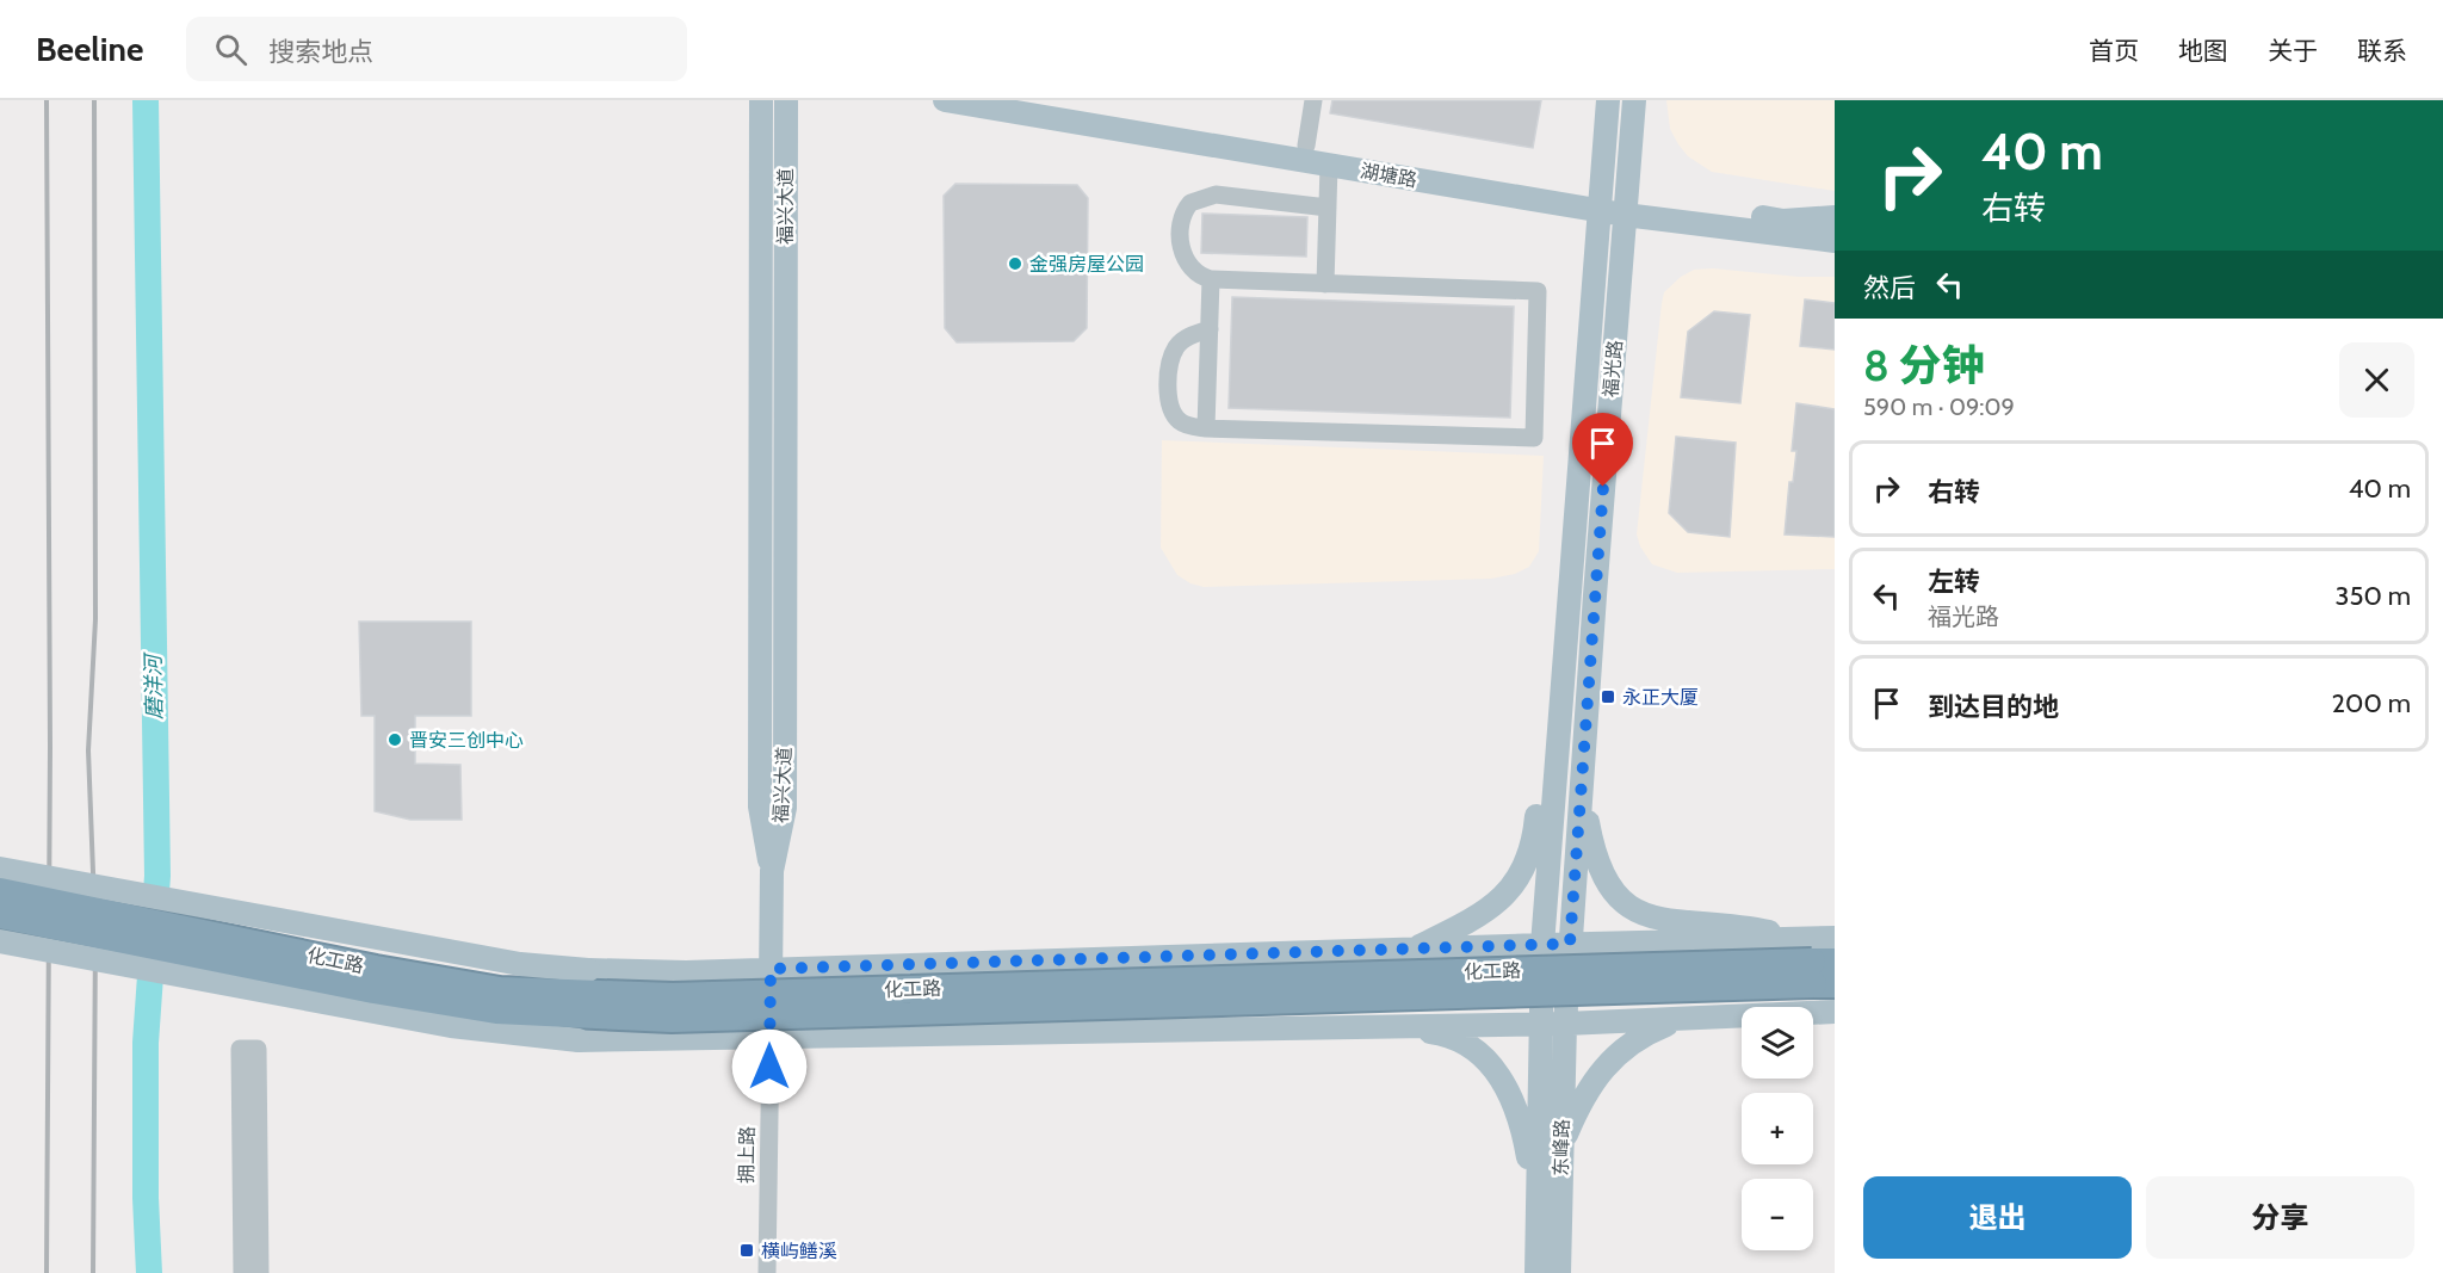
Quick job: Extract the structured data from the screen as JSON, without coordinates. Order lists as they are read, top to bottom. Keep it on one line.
{"streets":{"highway":["化工路"],"main road":["湖塘路","福兴大道","福光路","东峰路"],"street":["拥上路"]},"crossings":[["湖塘路","福光路"],["福光路","东峰路"]],"water":["磨洋河"],"places":{"other":["金强房屋公园","晋安三创中心"],"transit":["永正大厦","横屿鳝溪"]},"page":{"header":"Beeline","search":"搜索地点","nav":["首页","地图","关于","联系"],"turn":["40 m","右转"],"then":"然后","heading":["8 分钟","590 m · 09:09"],"list":[{"name":"右转","value":"40 m"},{"name":"左转","note":"福光路","value":"350 m"},{"name":"到达目的地","value":"200 m"}],"map_buttons":["+","−"],"buttons":["退出","分享"]}}
